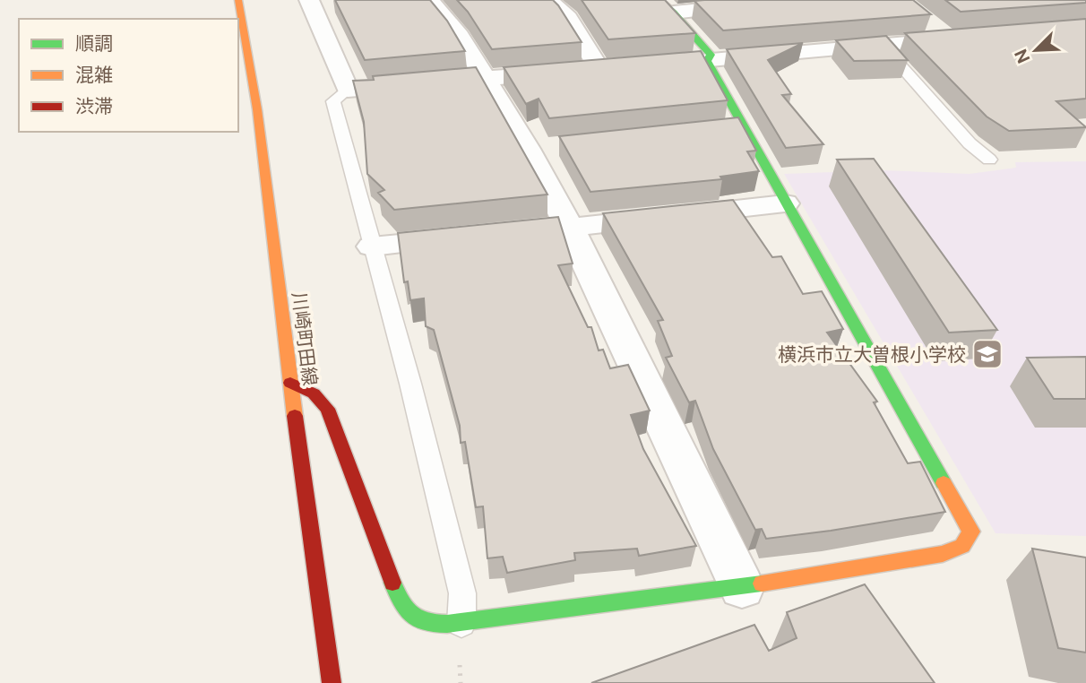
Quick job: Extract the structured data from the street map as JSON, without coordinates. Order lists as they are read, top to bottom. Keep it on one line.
{"streets":{"street":["川崎町田線"]},"places":{"school or university":["横浜市立大曽根小学校"]},"legend":["順調","混雑","渋滞"],"north":"bottom left"}
